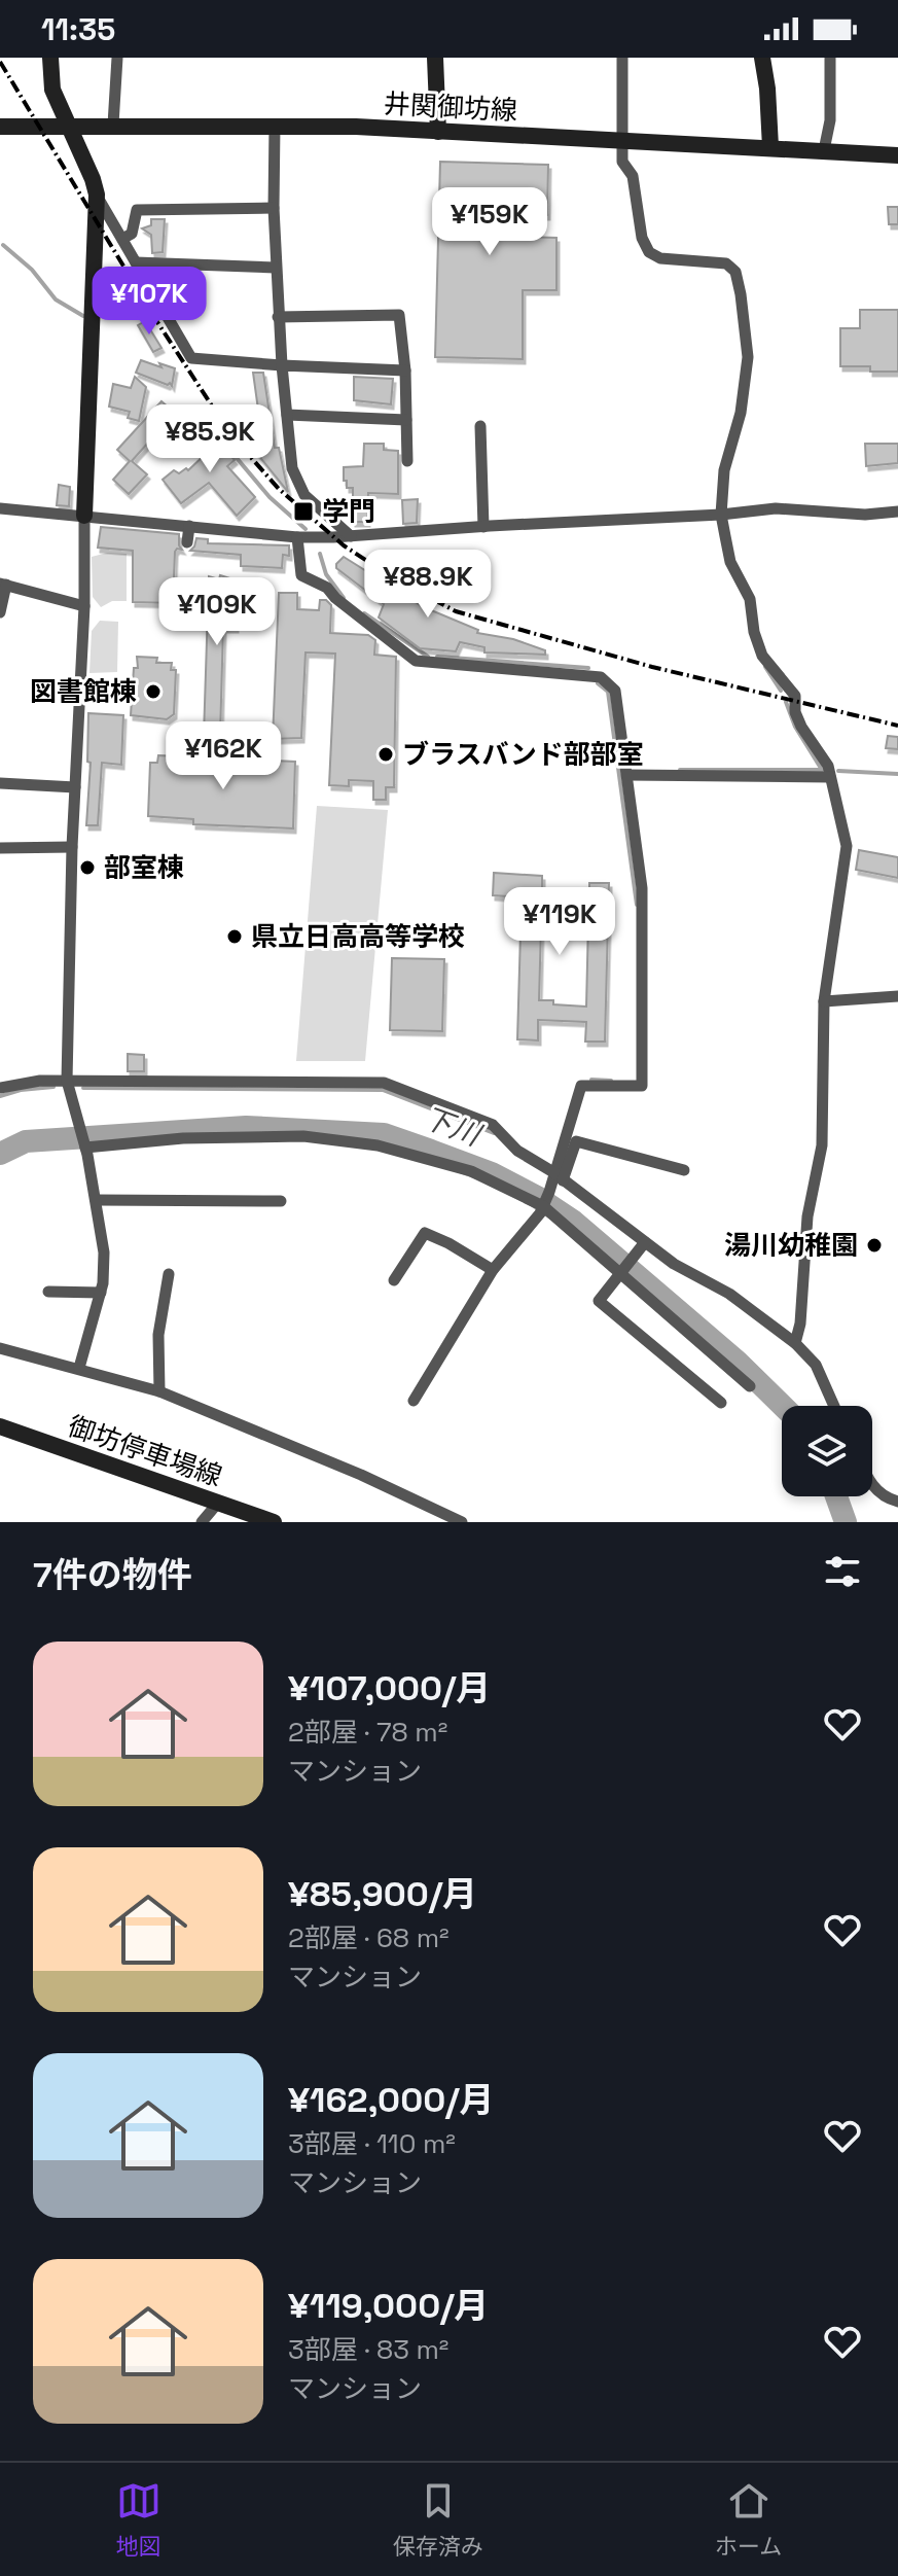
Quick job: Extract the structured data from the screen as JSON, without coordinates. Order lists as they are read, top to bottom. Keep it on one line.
{"streets":{"main road":["井関御坊線","御坊停車場線"]},"water":["下川"],"places":{"transit":["学門"],"other":["図書館棟","ブラスバンド部部室","部室棟","県立日高高等学校","湯川幼稚園"]},"page":{"status":"11:35","price":["¥159K","¥107K","¥85.9K","¥88.9K","¥109K","¥162K","¥119K"],"heading":"7件の物件","list":[{"name":"¥107,000/月","note":"2部屋 · 78 m² · マンション"},{"name":"¥85,900/月","note":"2部屋 · 68 m² · マンション"},{"name":"¥162,000/月","note":"3部屋 · 110 m² · マンション"},{"name":"¥119,000/月","note":"3部屋 · 83 m² · マンション"}],"tabs":["地図","保存済み","ホーム"]}}
